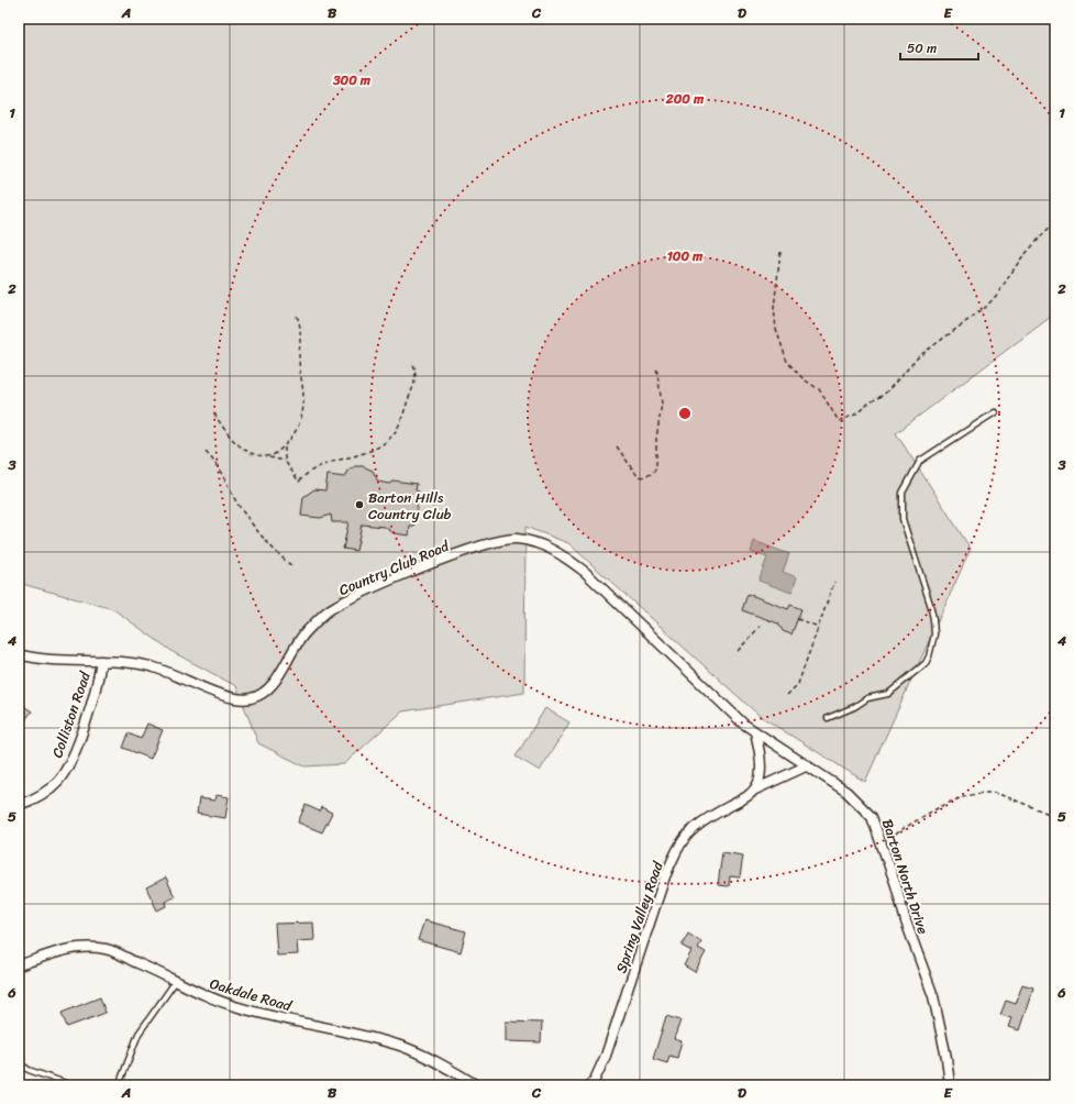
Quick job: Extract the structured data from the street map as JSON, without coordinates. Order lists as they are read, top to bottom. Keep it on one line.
{"streets":{"street":["Country Club Road","Colliston Road","Barton North Drive","Spring Valley Road","Oakdale Road"]},"crossings":[["Country Club Road","Colliston Road"],["Country Club Road","Barton North Drive"],["Barton North Drive","Spring Valley Road"]],"places":["Barton Hills Country Club"],"scale_bar":"50 m","grid":{"columns":["A","B","C","D","E"],"rows":["1","2","3","4","5","6"]},"rings":["300 m","200 m","100 m"]}
